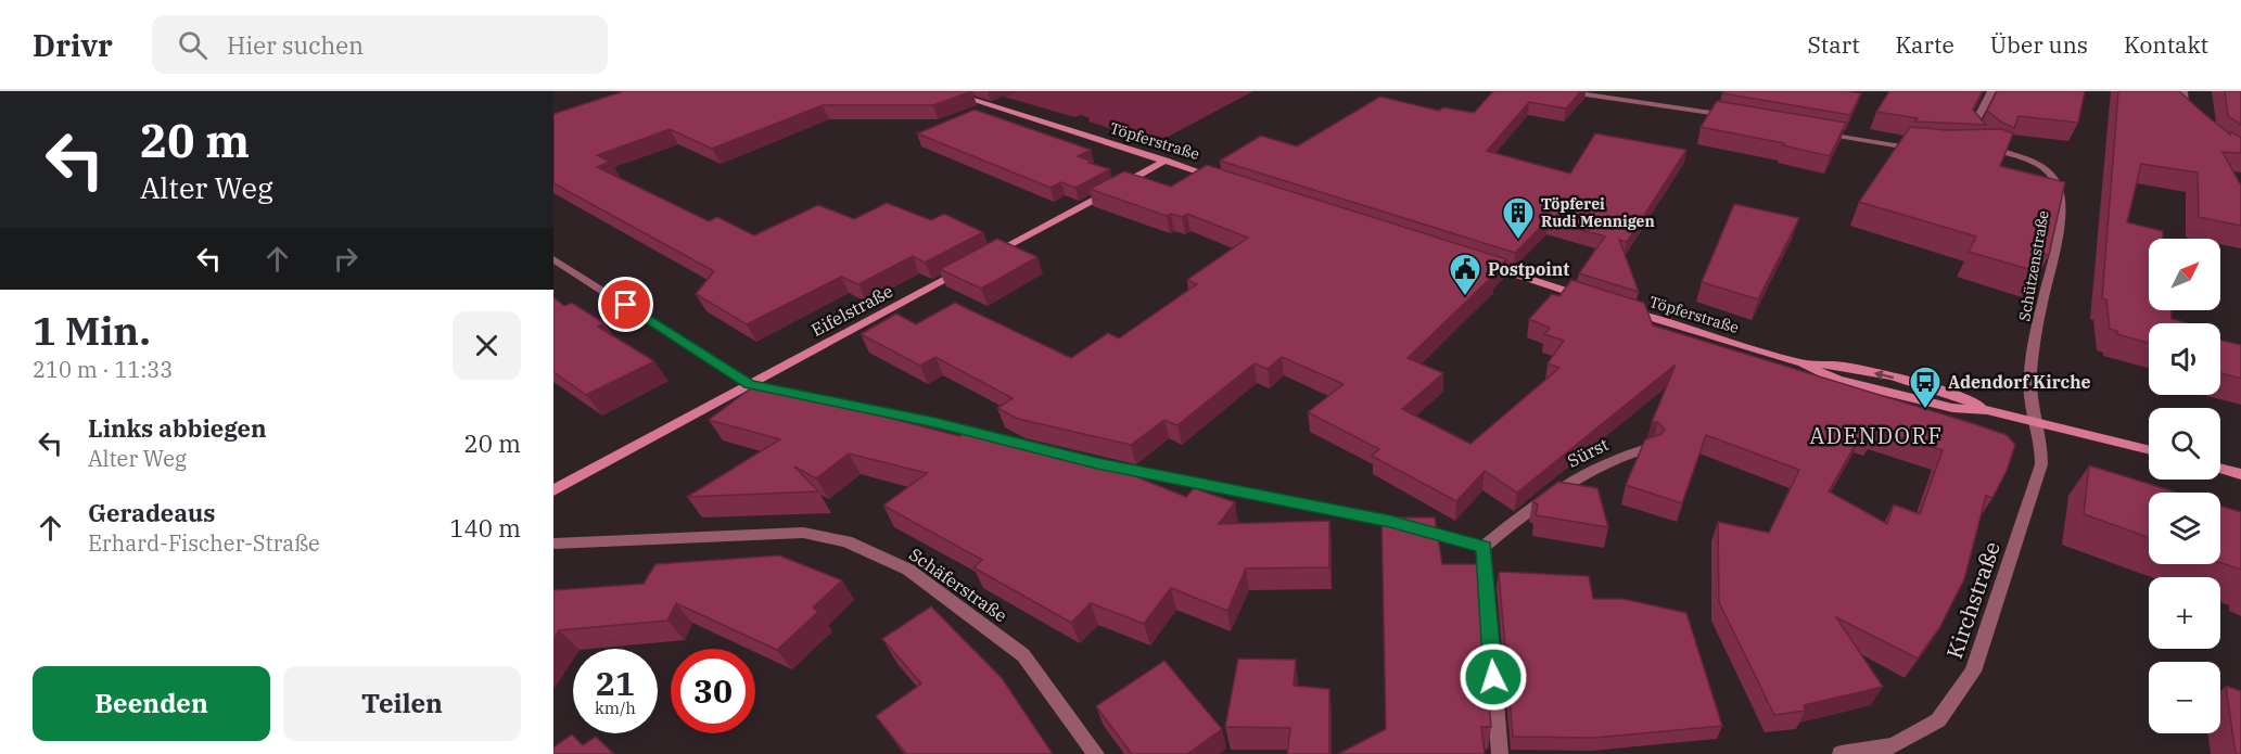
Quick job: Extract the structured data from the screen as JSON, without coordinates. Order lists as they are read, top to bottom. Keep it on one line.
{"streets":{"main road":["Töpferstraße","Eifelstraße"],"street":["Schützenstraße","Sürst","Schäferstraße","Kirchstraße"]},"crossings":[["Töpferstraße","Schützenstraße"],["Töpferstraße","Eifelstraße"],["Töpferstraße","Kirchstraße"],["Schützenstraße","Kirchstraße"]],"districts":["ADENDORF"],"places":{"building":["Töpferei Rudi Mennigen"],"public building":["Postpoint"],"bus stop":["Adendorf Kirche"]},"north":"top right","page":{"header":"Drivr","search":"Hier suchen","nav":["Start","Karte","Über uns","Kontakt"],"turn":["20 m","Alter Weg"],"map_buttons":["+","−"],"heading":["1 Min.","210 m · 11:33"],"list":[{"name":"Links abbiegen","note":"Alter Weg","value":"20 m"},{"name":"Geradeaus","note":"Erhard-Fischer-Straße","value":"140 m"}],"speed":"21 km/h","limit":"30","buttons":["Beenden","Teilen"]}}
